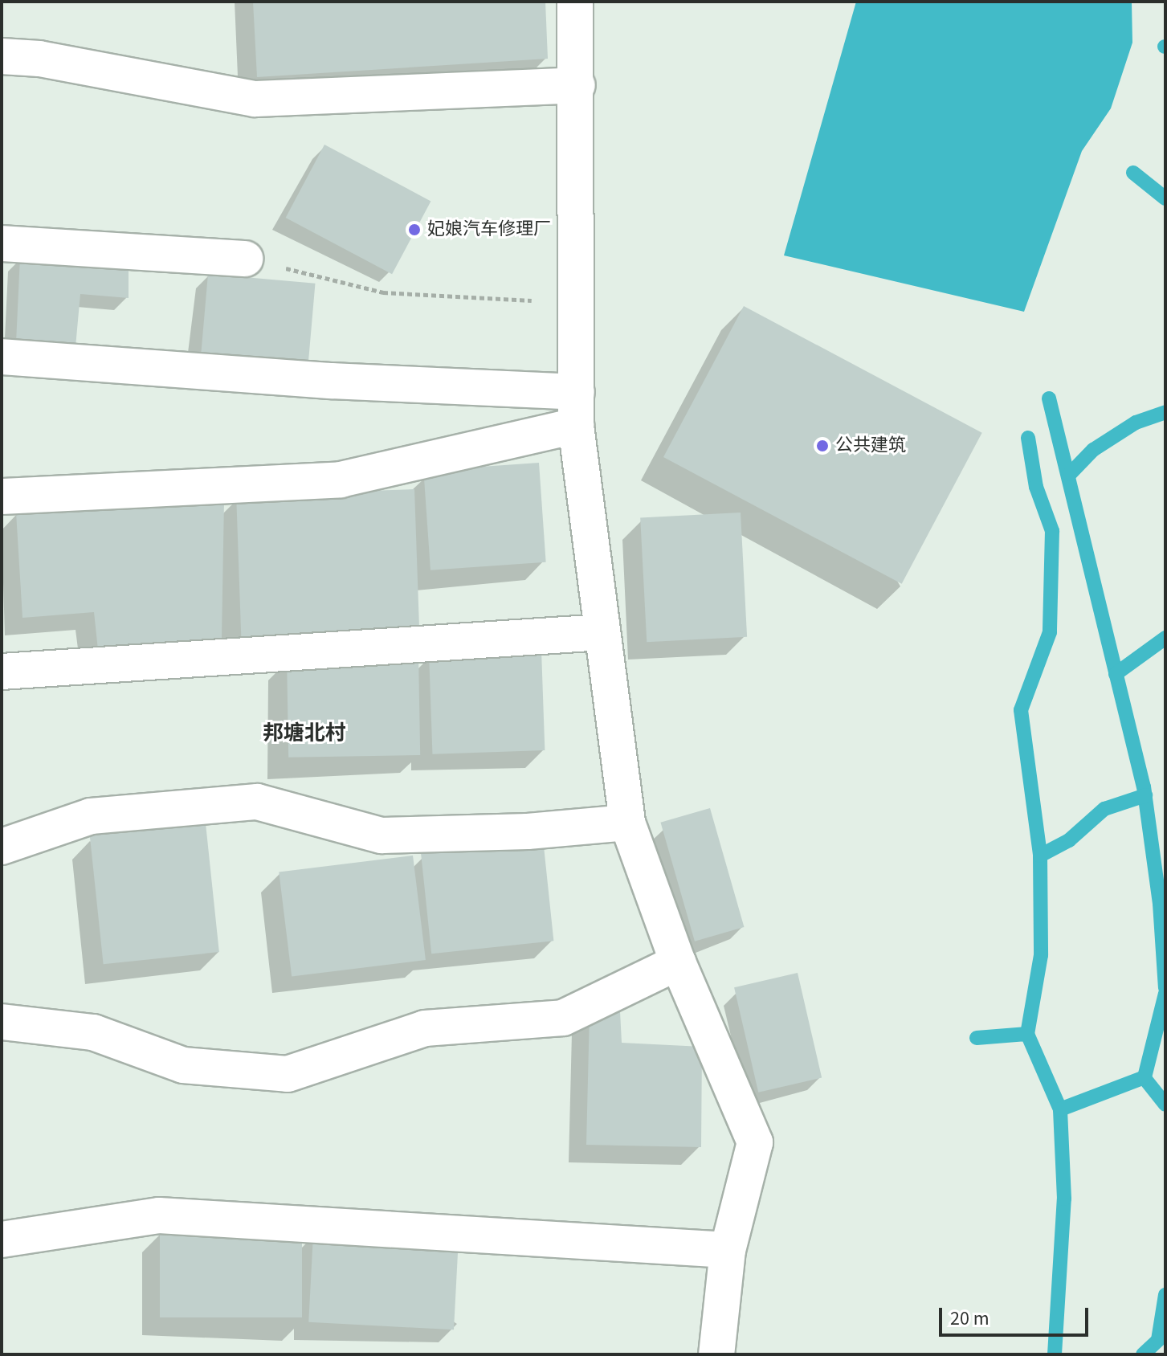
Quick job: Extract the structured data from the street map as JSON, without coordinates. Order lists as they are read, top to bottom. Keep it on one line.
{"districts":["邦塘北村"],"places":["妃娘汽车修理厂","公共建筑"],"scale_bar":"20 m"}
